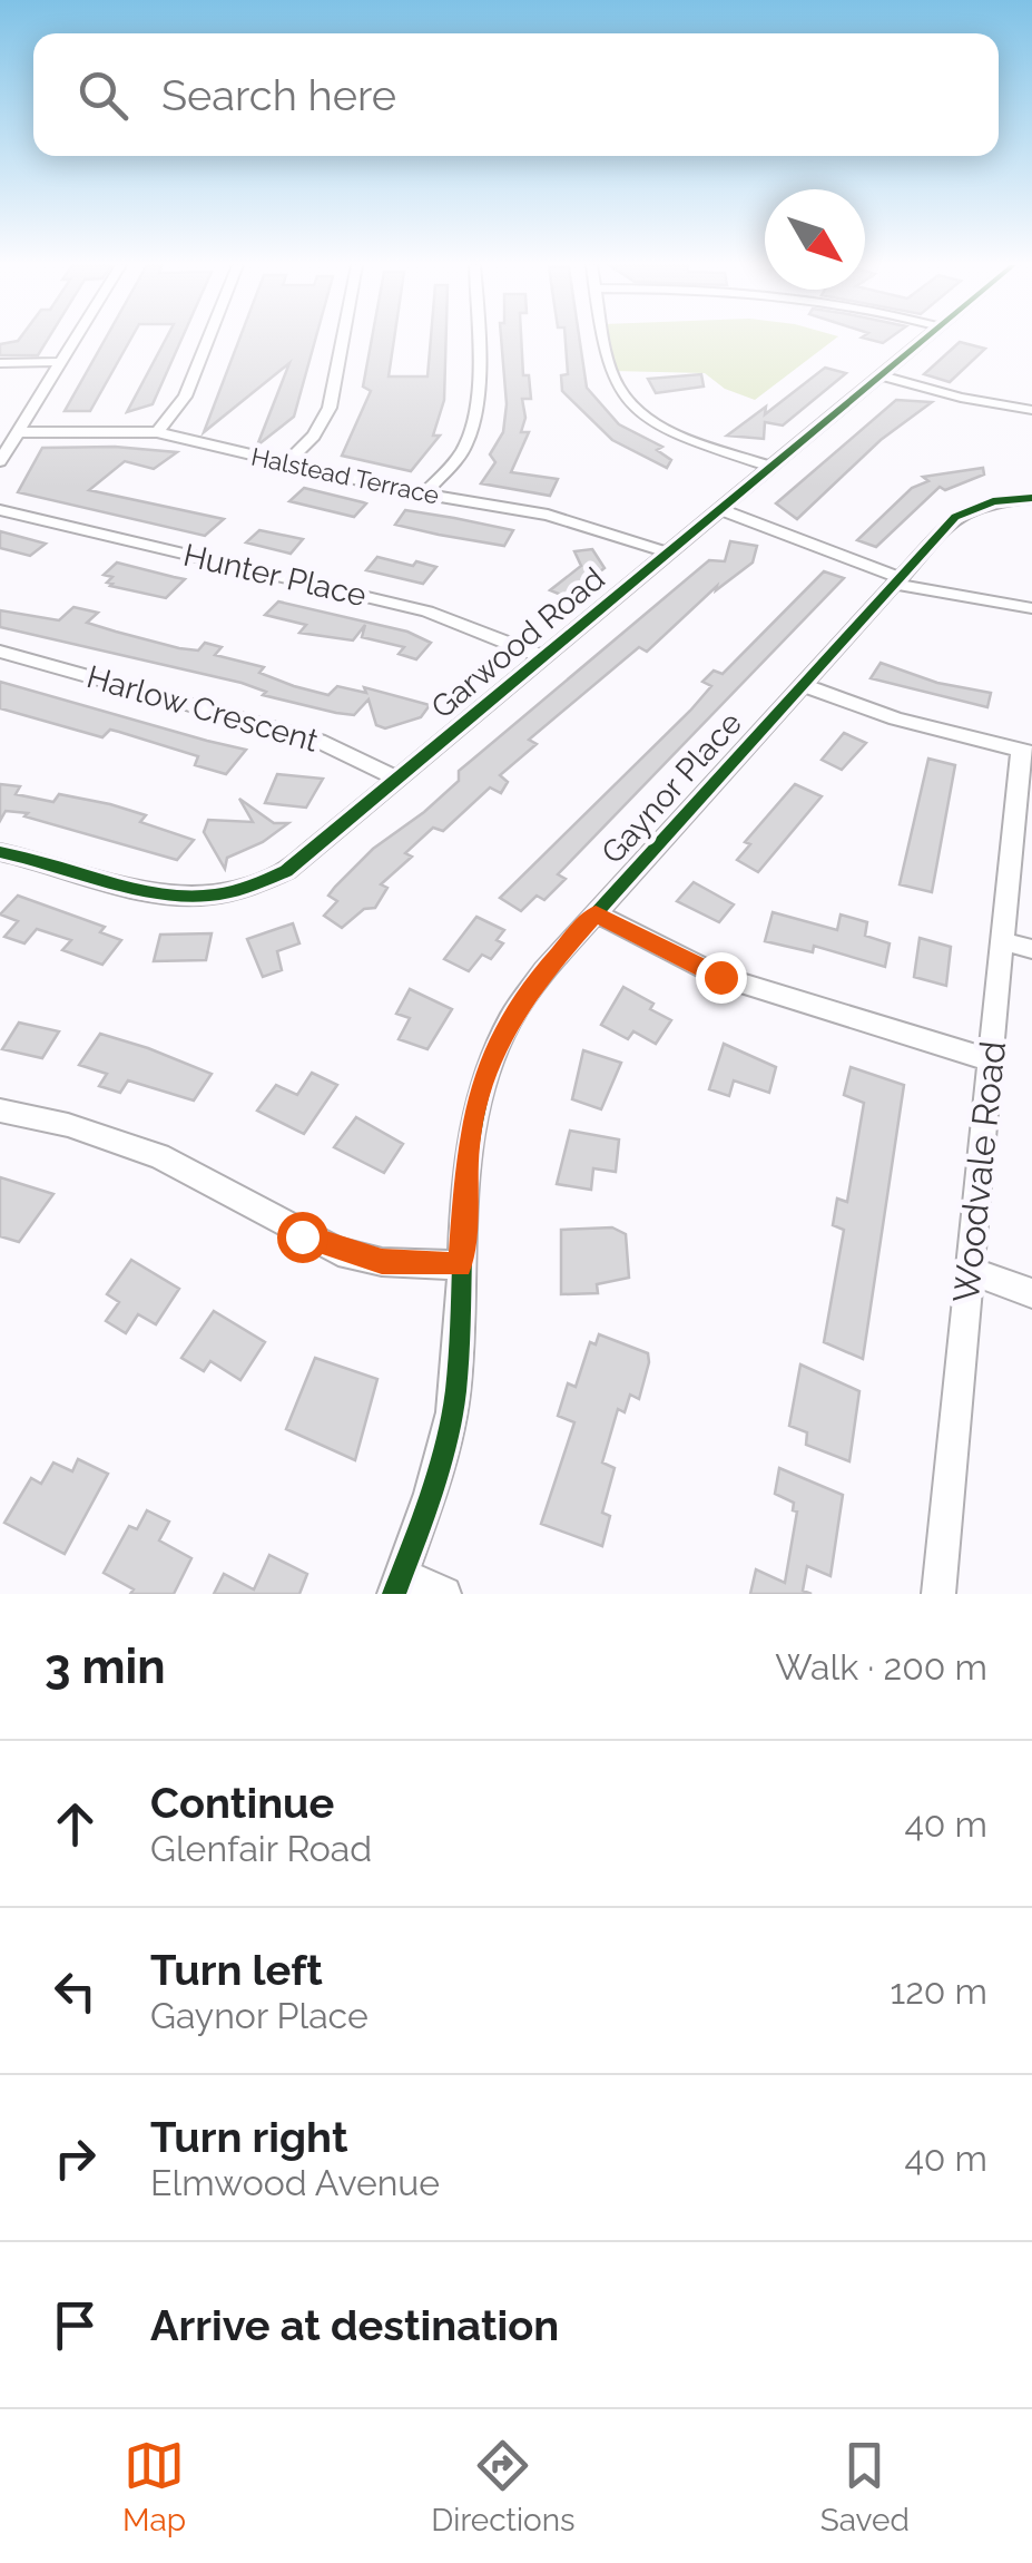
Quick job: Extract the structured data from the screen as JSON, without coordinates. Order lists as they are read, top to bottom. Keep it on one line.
{"streets":{"street":["Halstead Terrace","Hunter Place","Garwood Road","Harlow Crescent","Gaynor Place","Woodvale Road"]},"crossings":[["Halstead Terrace","Garwood Road"],["Hunter Place","Garwood Road"],["Garwood Road","Harlow Crescent"]],"north":"bottom right","page":{"search":"Search here","heading":["3 min","Walk · 200 m"],"list":[["Continue","Glenfair Road","40 m"],["Turn left","Gaynor Place","120 m"],["Turn right","Elmwood Avenue","40 m"],"Arrive at destination"],"nav":["Map","Directions","Saved"]}}
